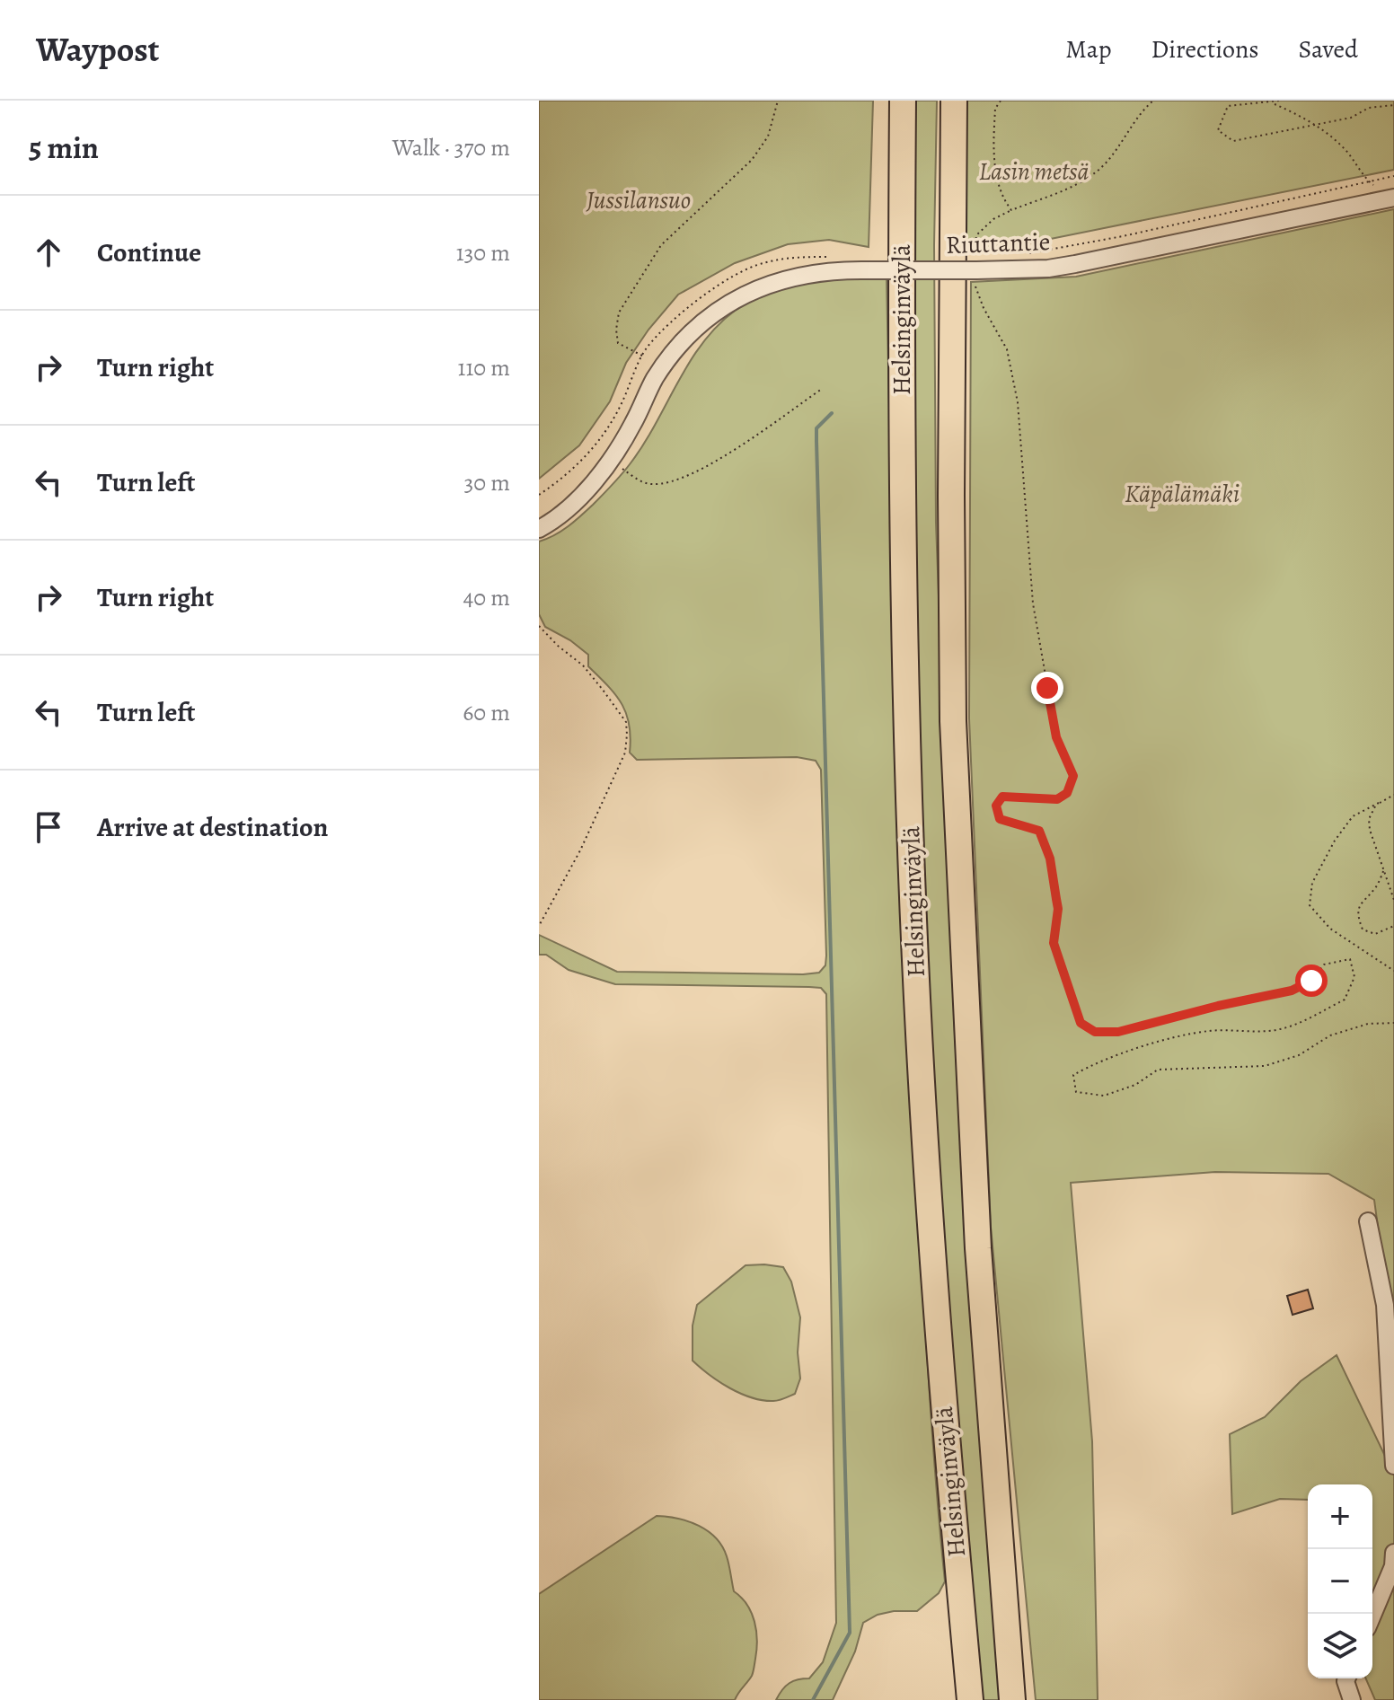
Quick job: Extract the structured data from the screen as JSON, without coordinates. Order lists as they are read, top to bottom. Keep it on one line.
{"streets":{"highway":["Helsinginväylä"],"street":["Riuttantie"]},"parks":["Lasin metsä","Jussilansuo","Käpälämäki"],"page":{"header":"Waypost","nav":["Map","Directions","Saved"],"heading":["5 min","Walk · 370 m"],"list":[["Continue","130 m"],["Turn right","110 m"],["Turn left","30 m"],["Turn right","40 m"],["Turn left","60 m"],"Arrive at destination"],"map_buttons":["+","−"]}}
